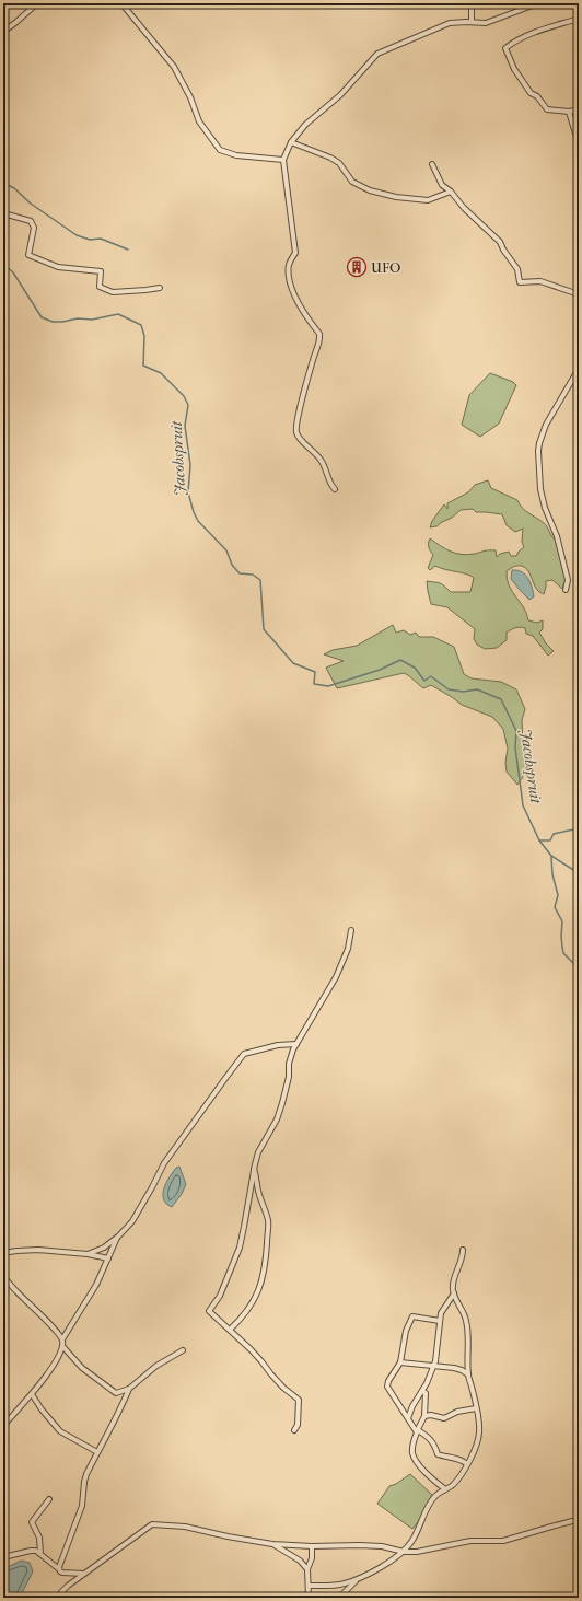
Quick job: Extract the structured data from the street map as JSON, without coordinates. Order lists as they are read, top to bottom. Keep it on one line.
{"water":["Jacobspruit"],"places":{"building":["UFO"]}}
